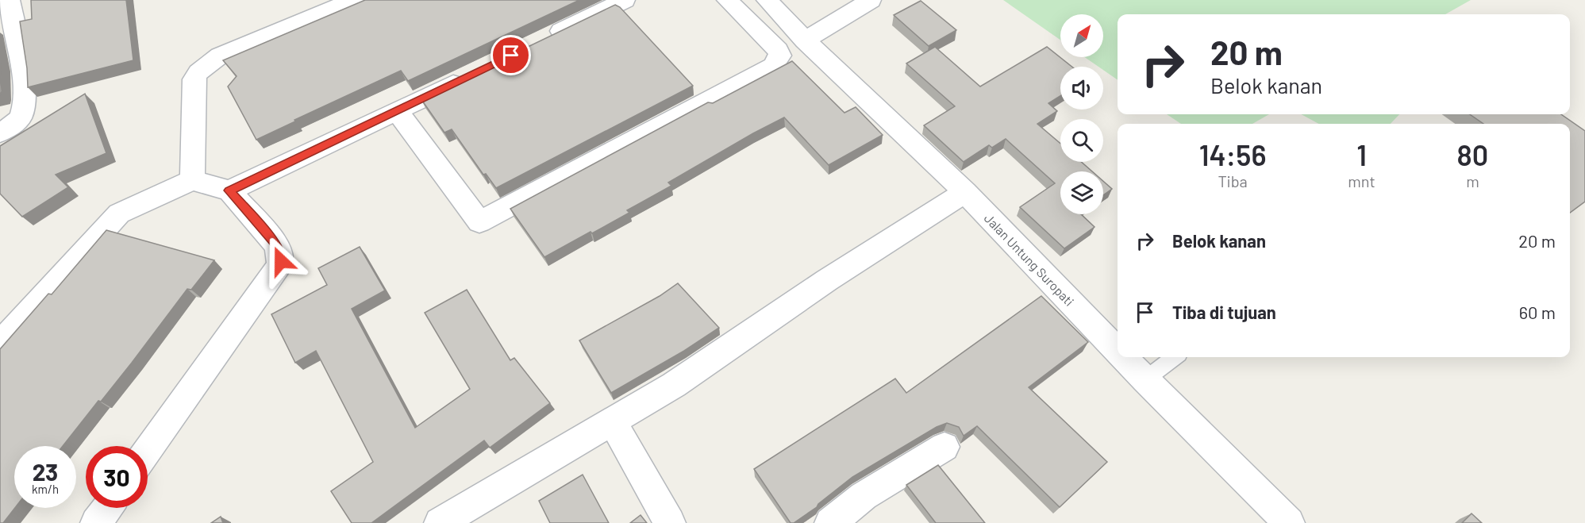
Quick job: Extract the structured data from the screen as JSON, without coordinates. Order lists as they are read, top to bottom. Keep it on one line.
{"streets":{"street":["Jalan Untung Suropati"]},"north":"top right","page":{"turn":["20 m","Belok kanan"],"eta":["14:56","Tiba","1","mnt","80","m"],"list":[{"name":"Belok kanan","value":"20 m"},{"name":"Tiba di tujuan","value":"60 m"}],"speed":"23 km/h","limit":"30"}}
